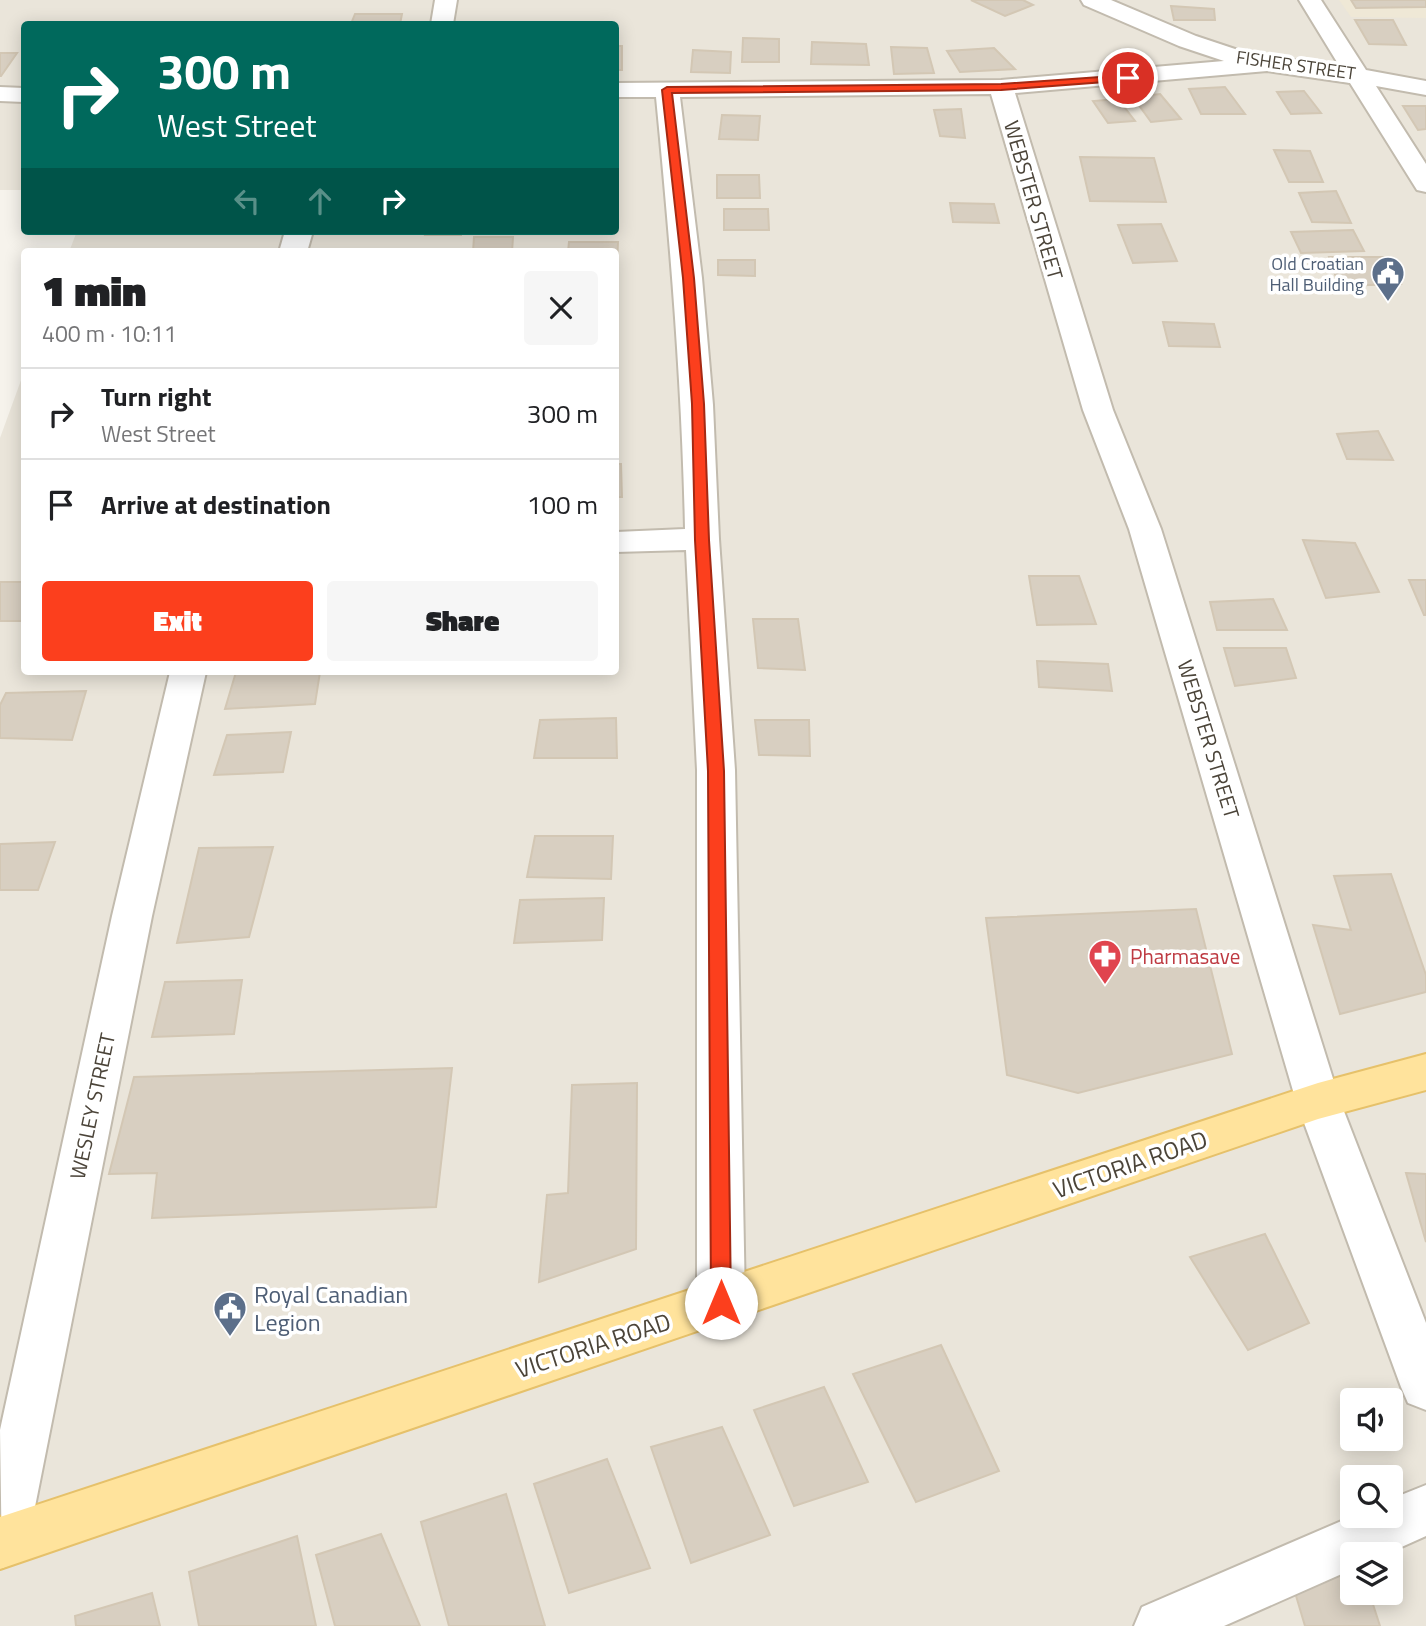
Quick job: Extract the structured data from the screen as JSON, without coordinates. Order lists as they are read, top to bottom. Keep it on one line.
{"streets":{"main road":["VICTORIA ROAD"],"street":["FISHER STREET","WEBSTER STREET","WESLEY STREET"]},"crossings":[["WEBSTER STREET","VICTORIA ROAD"],["WESLEY STREET","VICTORIA ROAD"]],"places":{"public building":["Old Croatian Hall Building","Royal Canadian Legion"],"pharmacy":["Pharmasave"]},"page":{"turn":["300 m","West Street"],"heading":["1 min","400 m · 10:11"],"list":[{"name":"Turn right","note":"West Street","value":"300 m"},{"name":"Arrive at destination","value":"100 m"}],"buttons":["Exit","Share"]}}
